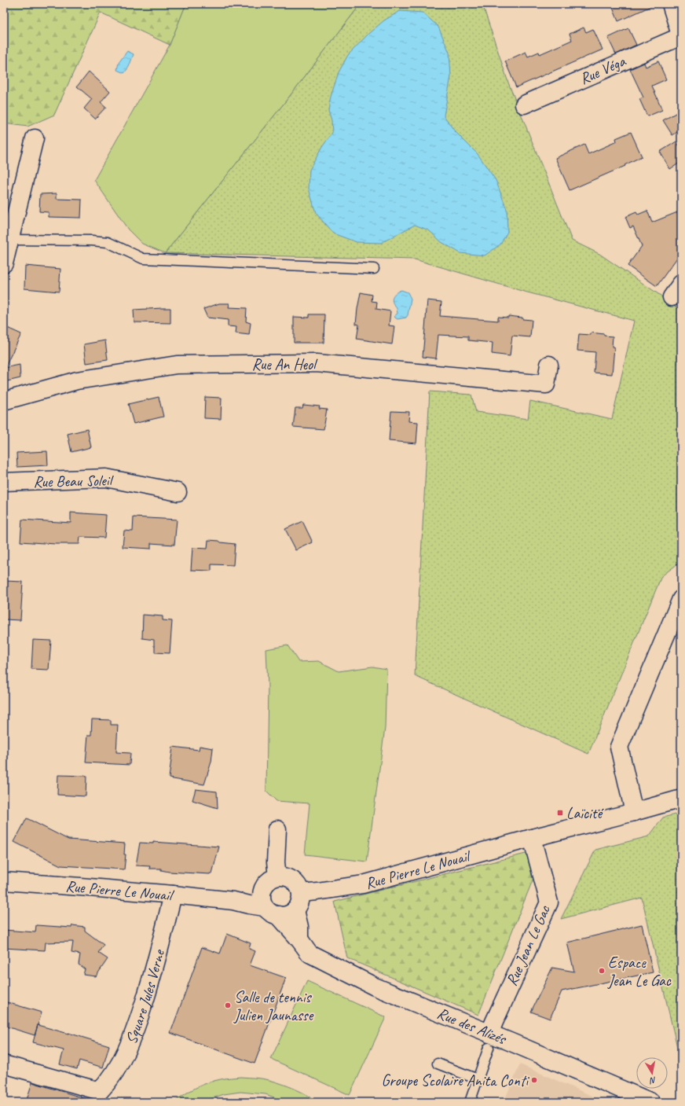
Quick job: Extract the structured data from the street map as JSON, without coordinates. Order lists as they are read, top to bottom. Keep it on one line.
{"streets":{"street":["Rue Véga","Rue An Heol","Rue Beau Soleil","Rue Pierre Le Nouail","Rue Jean Le Gac","Square Jules Verne","Rue des Alizés"]},"crossings":[["Rue Pierre Le Nouail","Rue Jean Le Gac"],["Rue Pierre Le Nouail","Square Jules Verne"],["Rue Pierre Le Nouail","Rue des Alizés"],["Rue Jean Le Gac","Rue des Alizés"]],"places":{"transit":["Laïcité"],"other":["Espace Jean Le Gac","Salle de tennis Julien Jaunasse","Groupe Scolaire Anita Conti"]},"north":"bottom"}
